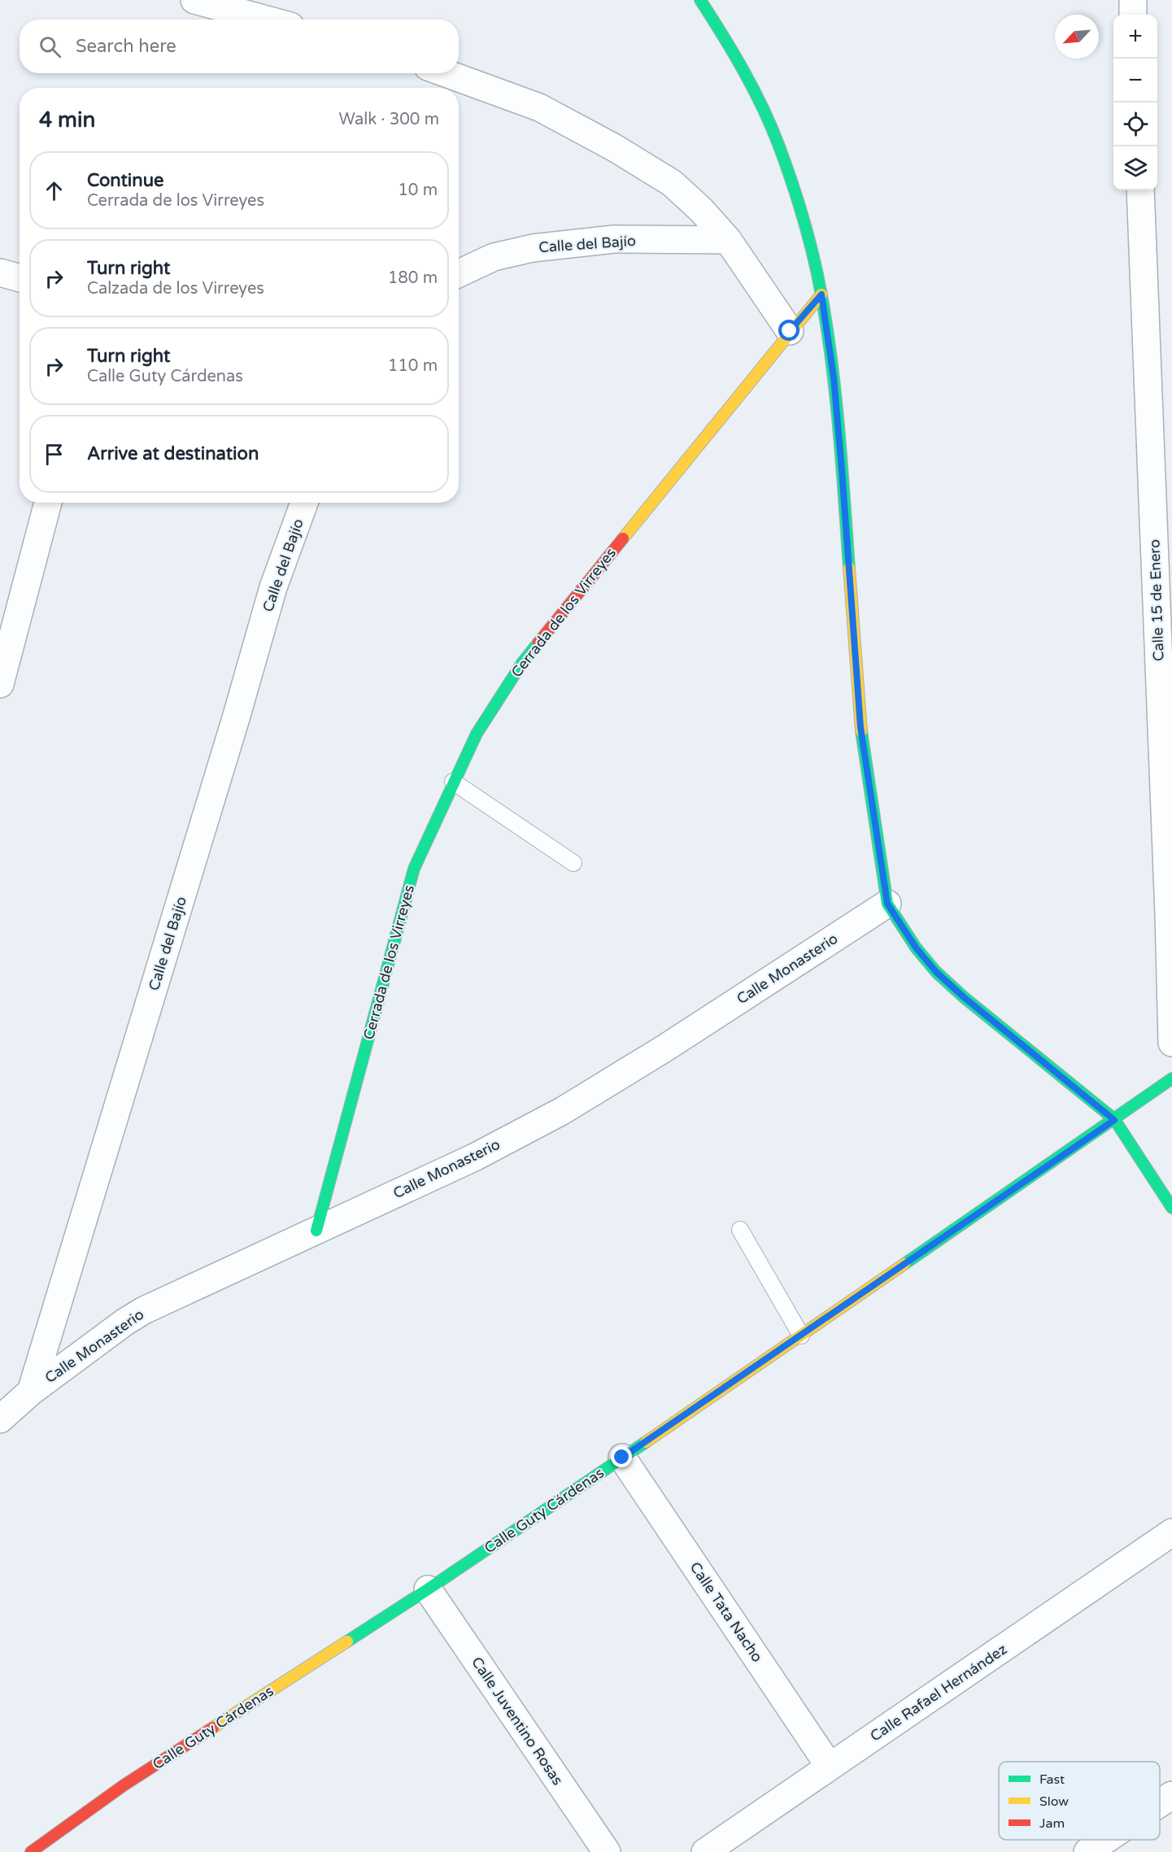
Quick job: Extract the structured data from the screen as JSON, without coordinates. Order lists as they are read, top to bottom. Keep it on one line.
{"streets":{"street":["Calle del Bajío","Calle 15 de Enero","Cerrada de los Virreyes","Calle Monasterio","Calle Guty Cárdenas","Calle Tata Nacho","Calle Rafael Hernández","Calle Juventino Rosas"]},"crossings":[["Calle del Bajío","Calle Monasterio"],["Cerrada de los Virreyes","Calle Monasterio"],["Calle Guty Cárdenas","Calle Tata Nacho"],["Calle Guty Cárdenas","Calle Juventino Rosas"],["Calle Tata Nacho","Calle Rafael Hernández"]],"legend":["Fast","Slow","Jam"],"north":"bottom left","page":{"map_buttons":["+","−"],"search":"Search here","heading":["4 min","Walk · 300 m"],"list":[["Continue","Cerrada de los Virreyes","10 m"],["Turn right","Calzada de los Virreyes","180 m"],["Turn right","Calle Guty Cárdenas","110 m"],"Arrive at destination"]}}
